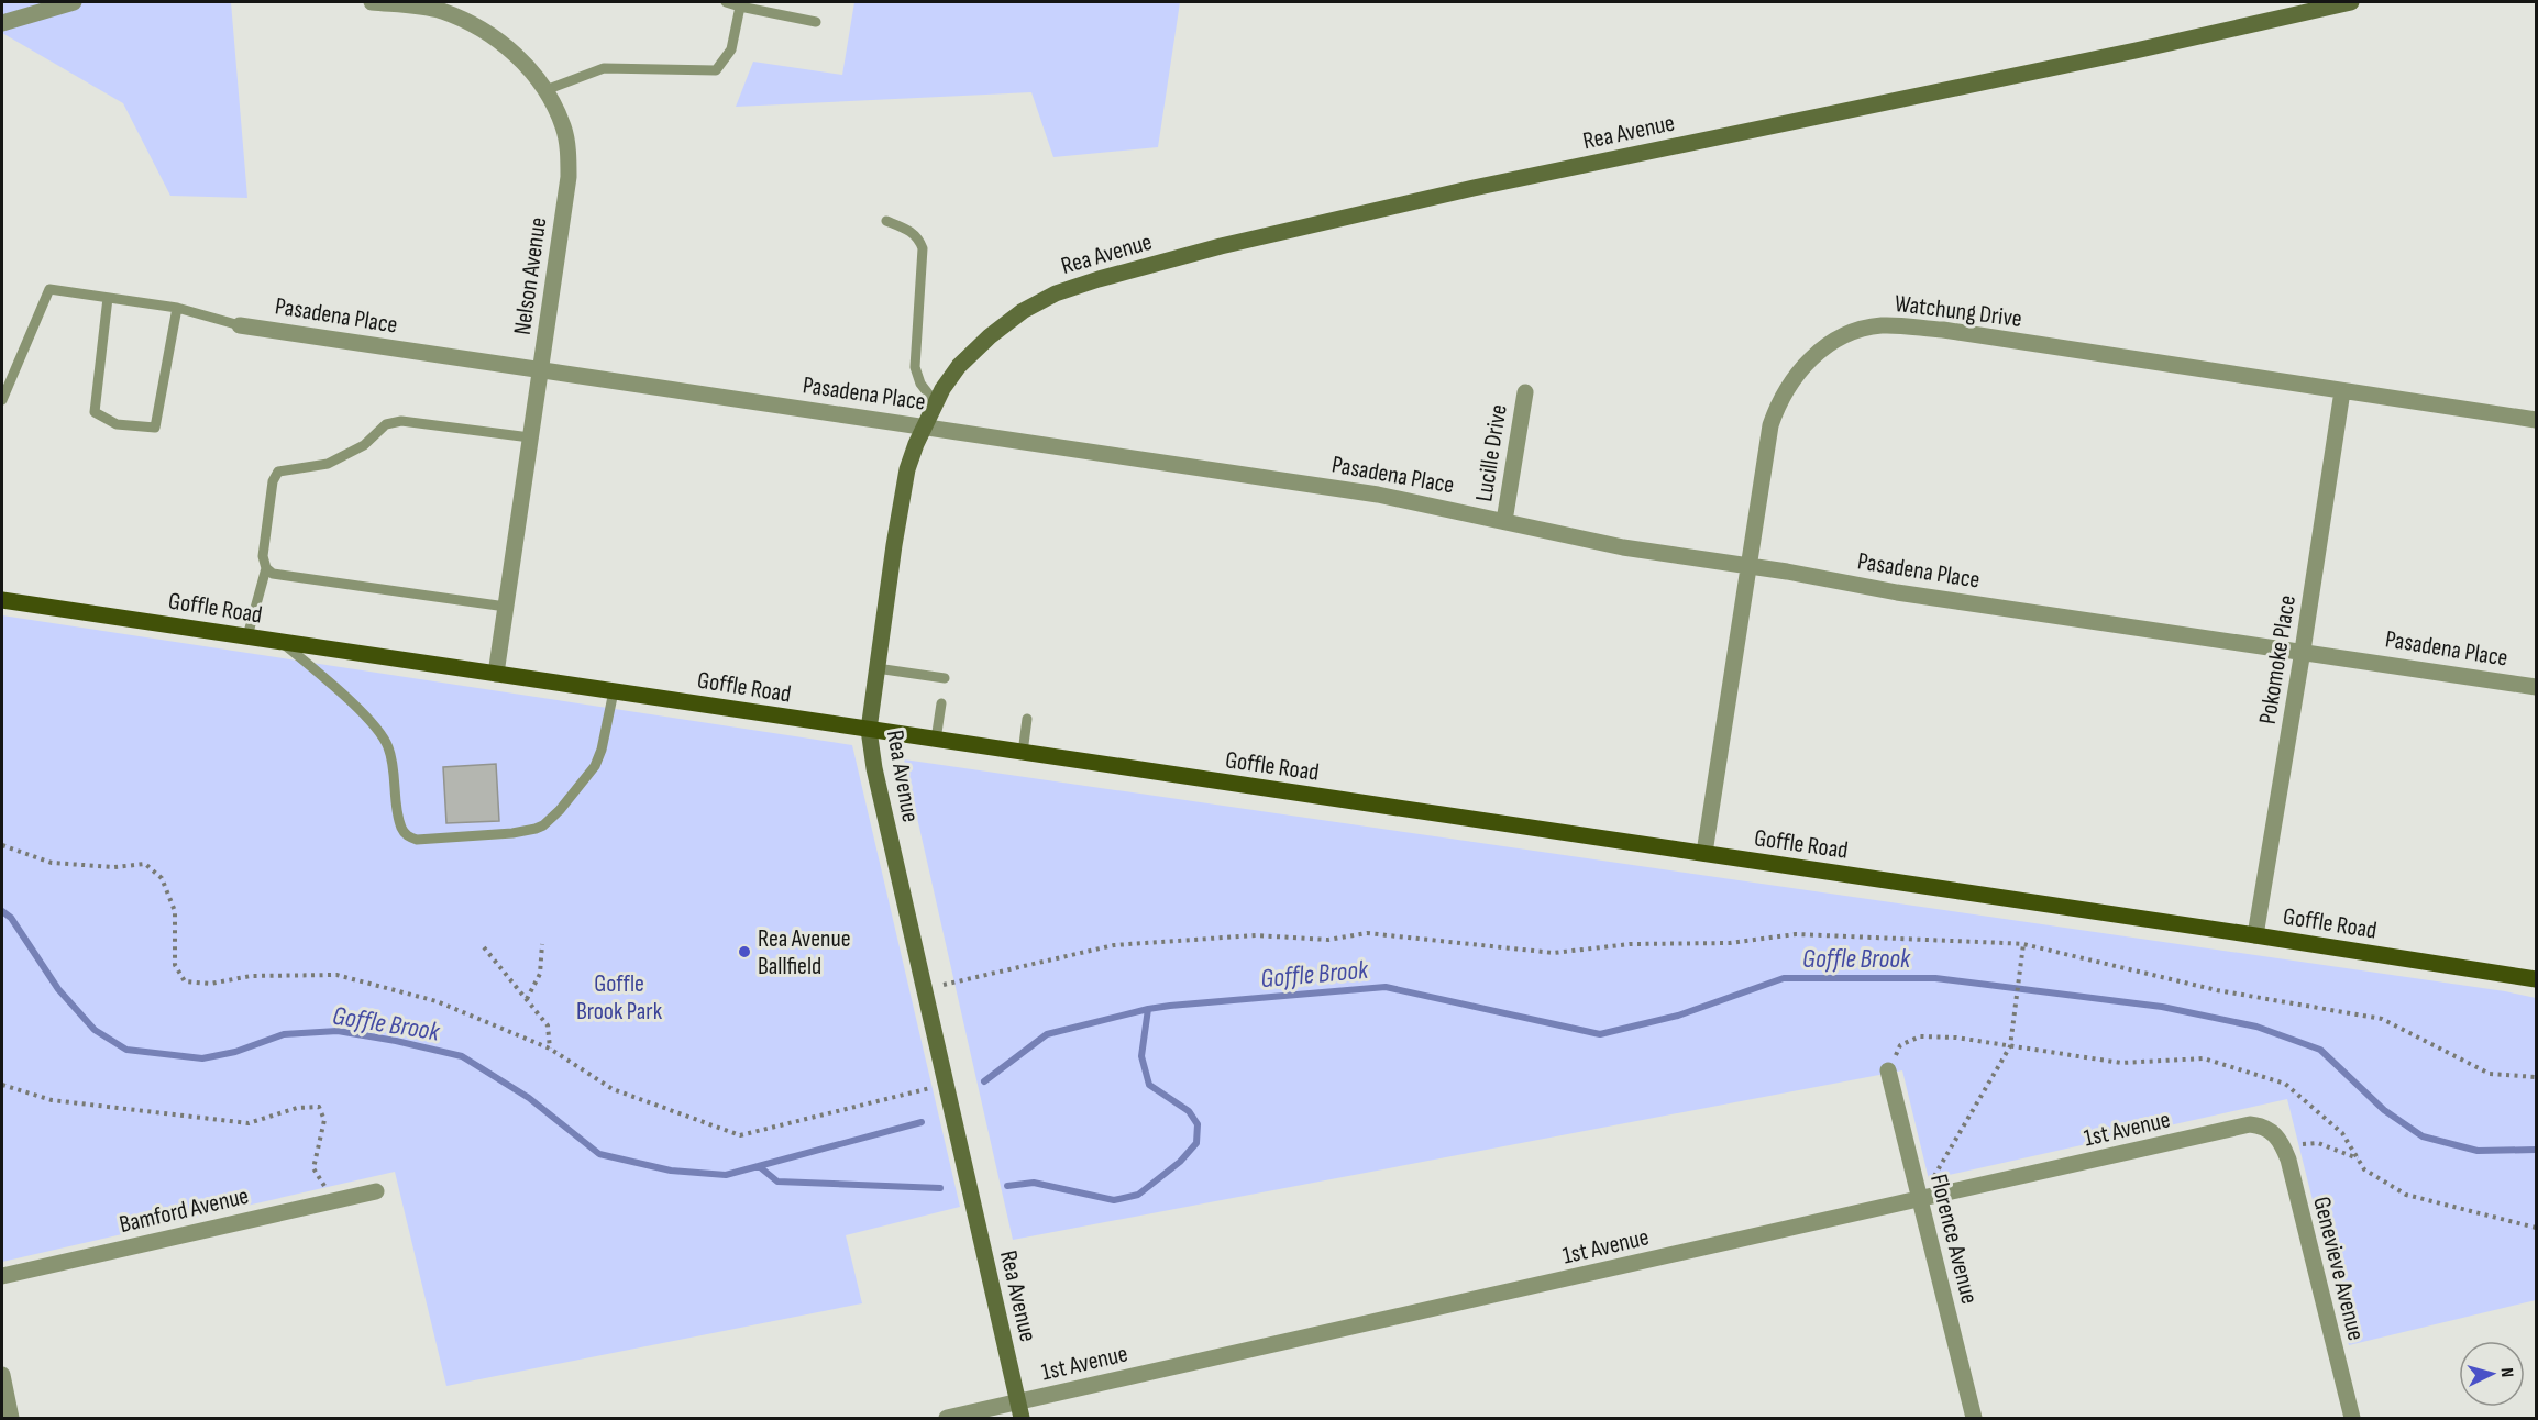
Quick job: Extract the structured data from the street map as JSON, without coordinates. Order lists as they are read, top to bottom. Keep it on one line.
{"streets":{"main road":["Goffle Road"],"street":["Rea Avenue","Nelson Avenue","Watchung Drive","Pasadena Place","Lucille Drive","Pokomoke Place","1st Avenue","Bamford Avenue","Florence Avenue","Genevieve Avenue"]},"crossings":[["Rea Avenue","Pasadena Place"],["Rea Avenue","Goffle Road"],["Rea Avenue","1st Avenue"],["Nelson Avenue","Pasadena Place"],["Nelson Avenue","Goffle Road"],["Watchung Drive","Pasadena Place"],["Watchung Drive","Goffle Road"],["Watchung Drive","Pokomoke Place"],["Pasadena Place","Lucille Drive"],["Pasadena Place","Pokomoke Place"],["Goffle Road","Pokomoke Place"],["1st Avenue","Florence Avenue"],["1st Avenue","Genevieve Avenue"]],"water":["Goffle Brook"],"parks":["Goffle Brook Park"],"places":["Rea Avenue Ballfield"],"north":"right"}
